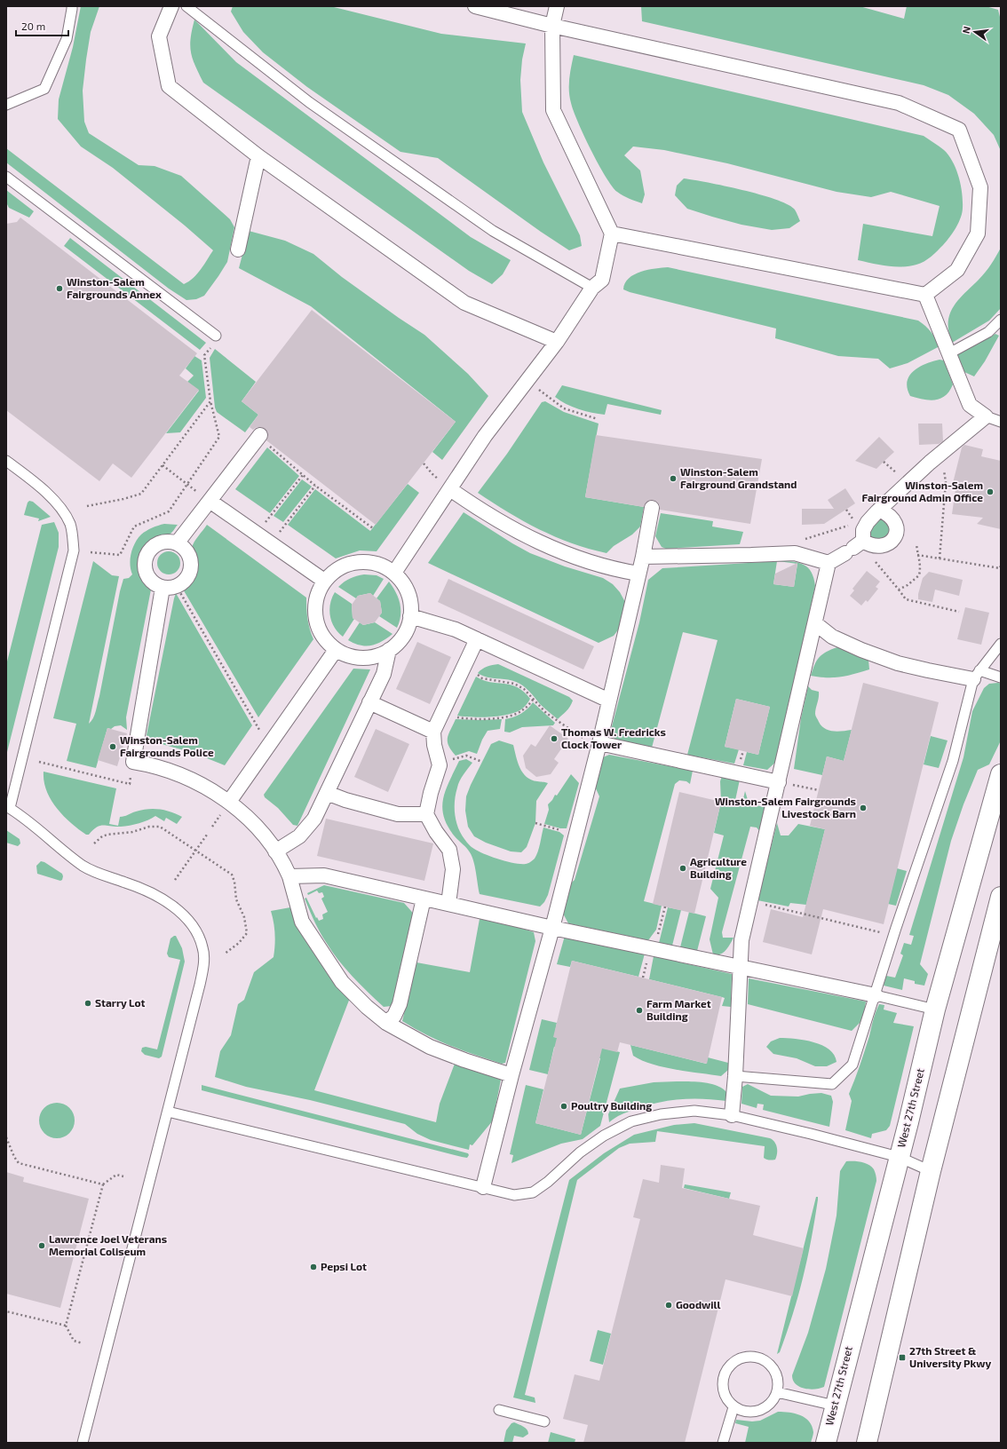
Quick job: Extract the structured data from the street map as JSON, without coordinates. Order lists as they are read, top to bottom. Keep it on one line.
{"streets":{"street":["West 27th Street"]},"places":{"other":["Winston-Salem Fairgrounds Annex","Winston-Salem Fairground Grandstand","Winston-Salem Fairground Admin Office","Thomas W. Fredricks Clock Tower","Winston-Salem Fairgrounds Police","Winston-Salem Fairgrounds Livestock Barn","Agriculture Building","Starry Lot","Farm Market Building","Poultry Building","Lawrence Joel Veterans Memorial Coliseum","Pepsi Lot","Goodwill"],"transit":["27th Street & University Pkwy"]},"scale_bar":"20 m","north":"left"}
